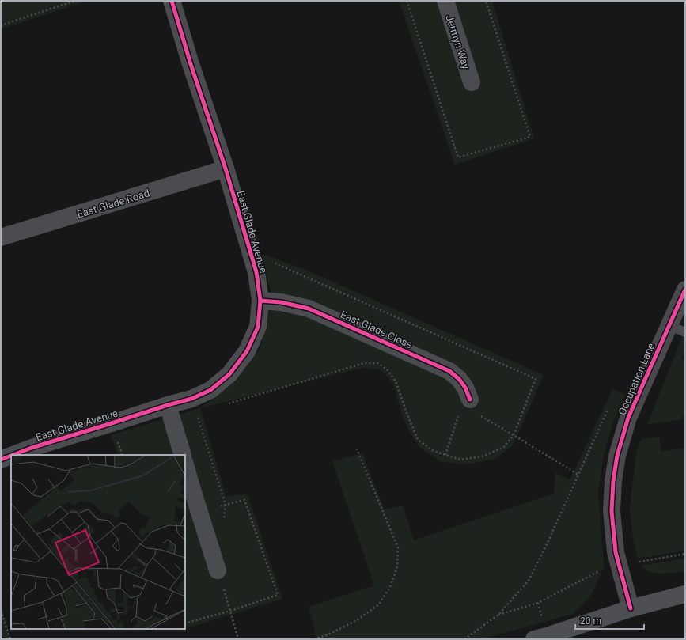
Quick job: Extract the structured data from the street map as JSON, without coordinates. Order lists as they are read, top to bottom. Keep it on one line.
{"streets":{"street":["Jermyn Way","East Glade Road","East Glade Avenue","East Glade Close","Occupation Lane"]},"crossings":[["East Glade Road","East Glade Avenue"],["East Glade Avenue","East Glade Close"]],"scale_bar":"20 m"}
